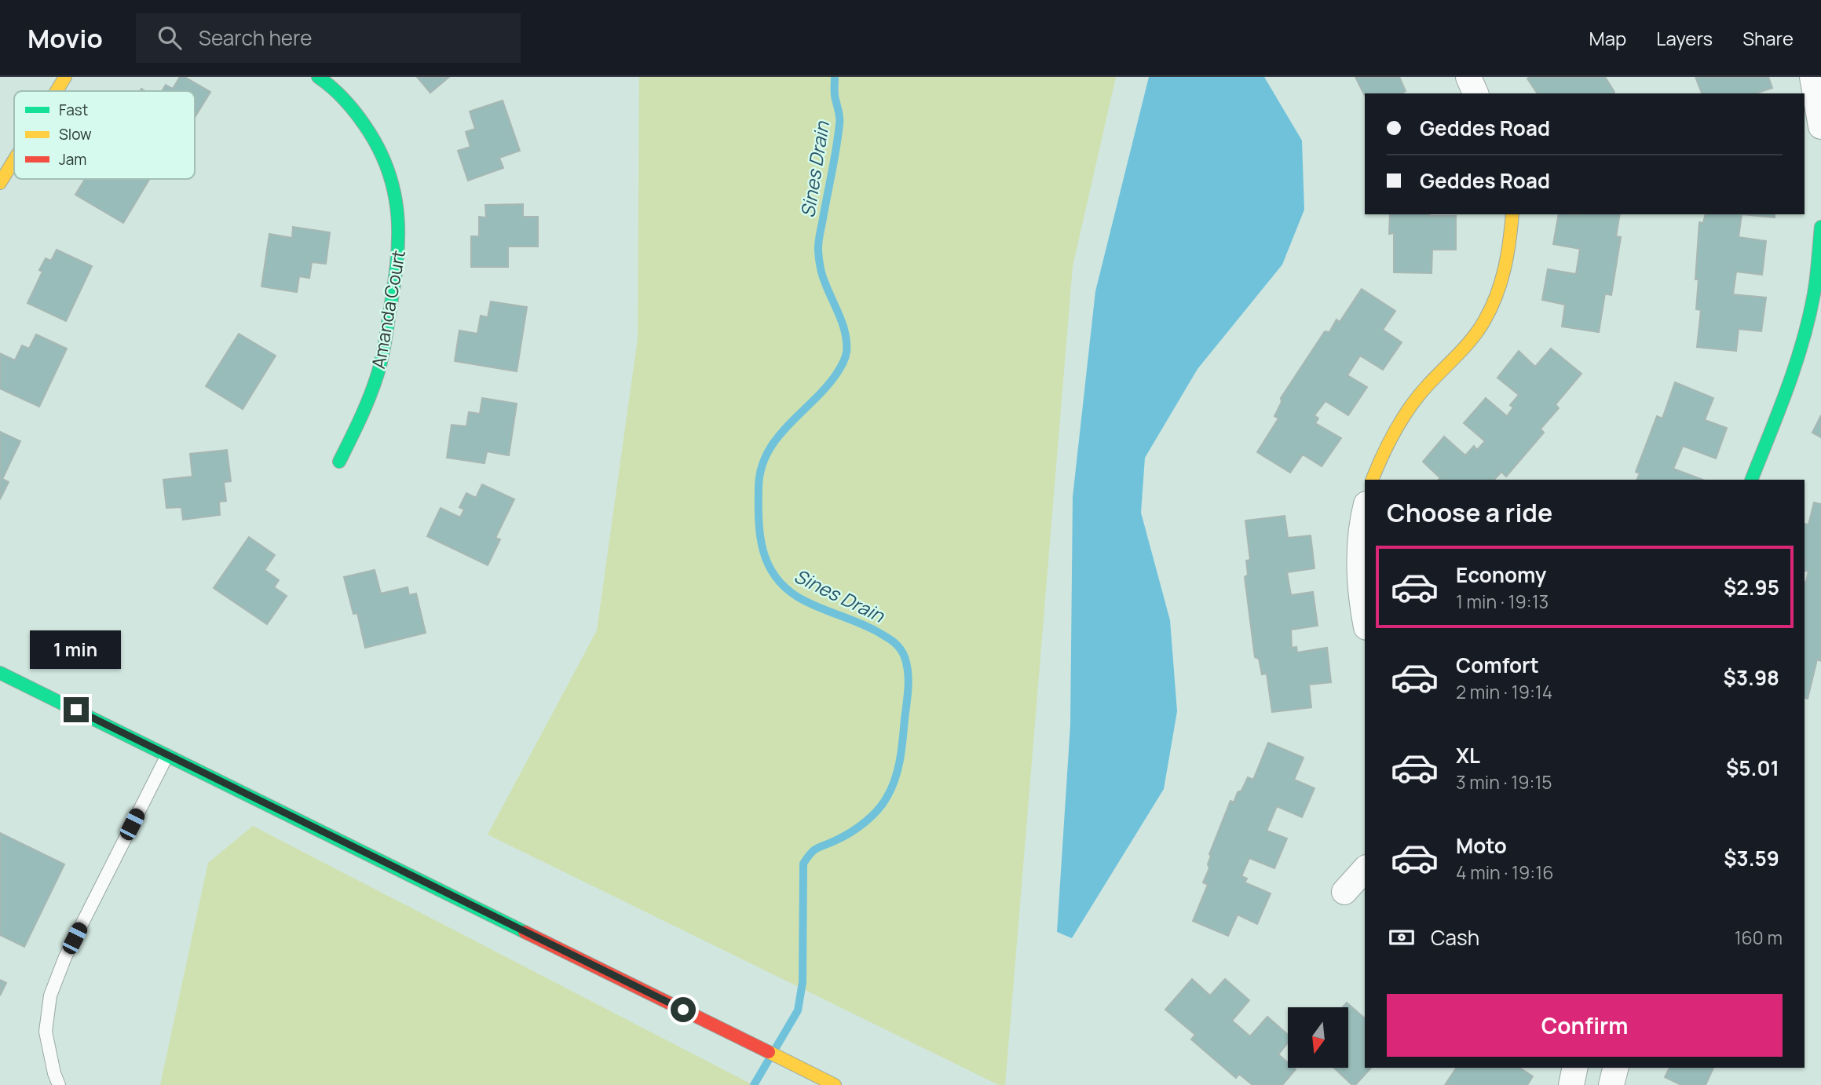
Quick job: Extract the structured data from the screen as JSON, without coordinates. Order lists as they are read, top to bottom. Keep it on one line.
{"streets":{"street":["Amanda Court"]},"water":["Sines Drain"],"legend":["Fast","Slow","Jam"],"north":"bottom","page":{"header":"Movio","search":"Search here","nav":["Map","Layers","Share"],"banner":["Geddes Road","Geddes Road"],"heading":"Choose a ride","list":[{"name":"Economy","note":"1 min · 19:13","value":"$2.95"},{"name":"Comfort","note":"2 min · 19:14","value":"$3.98"},{"name":"XL","note":"3 min · 19:15","value":"$5.01"},{"name":"Moto","note":"4 min · 19:16","value":"$3.59"}],"bubble":"1 min","pay":["Cash","160 m"],"buttons":"Confirm"}}
